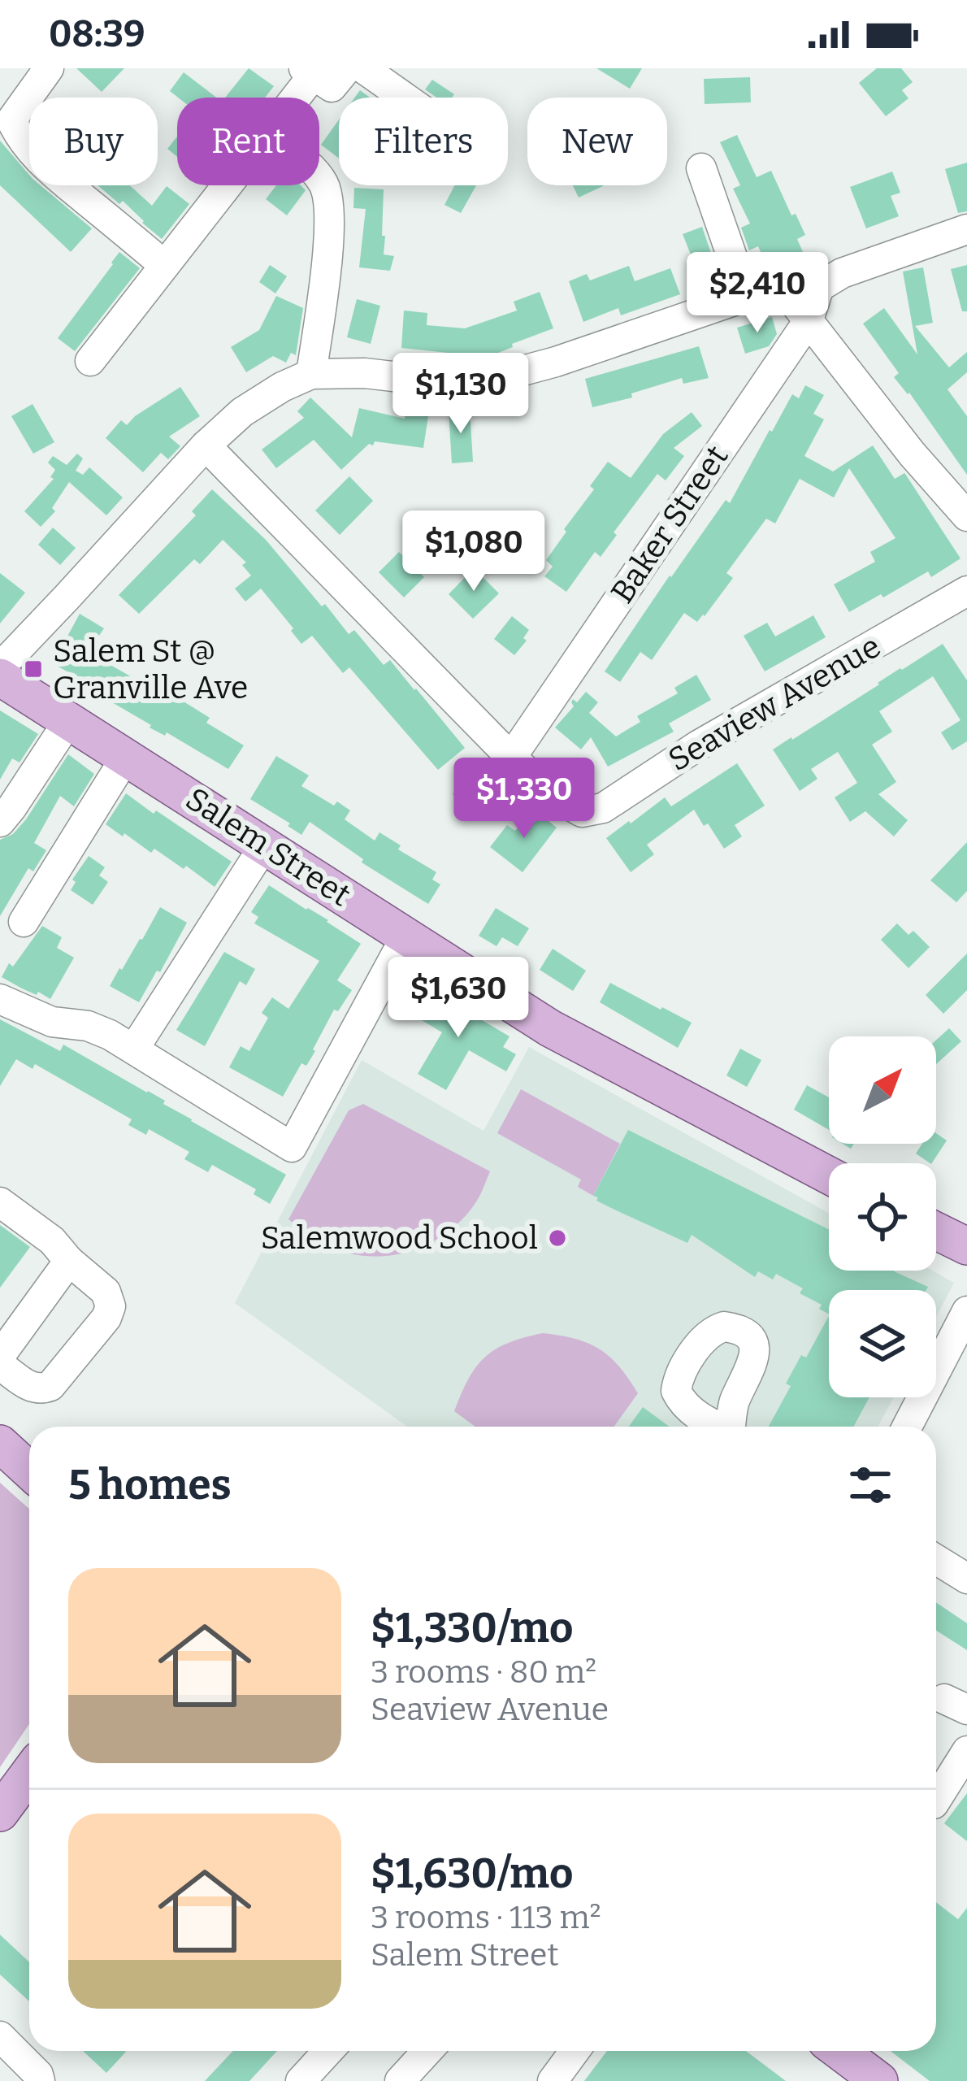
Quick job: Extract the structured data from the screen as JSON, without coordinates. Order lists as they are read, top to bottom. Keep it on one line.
{"streets":{"main road":["Salem Street"],"street":["Baker Street","Seaview Avenue"]},"crossings":[["Baker Street","Seaview Avenue"]],"places":{"transit":["Salem St @ Granville Ave"],"other":["Salemwood School"]},"north":"top right","page":{"status":"08:39","chip":["Buy","Rent","Filters","New"],"price":["$2,410","$1,130","$1,080","$1,330","$1,630"],"heading":"5 homes","list":[{"name":"$1,330/mo","note":"3 rooms · 80 m² · Seaview Avenue"},{"name":"$1,630/mo","note":"3 rooms · 113 m² · Salem Street"}]}}
